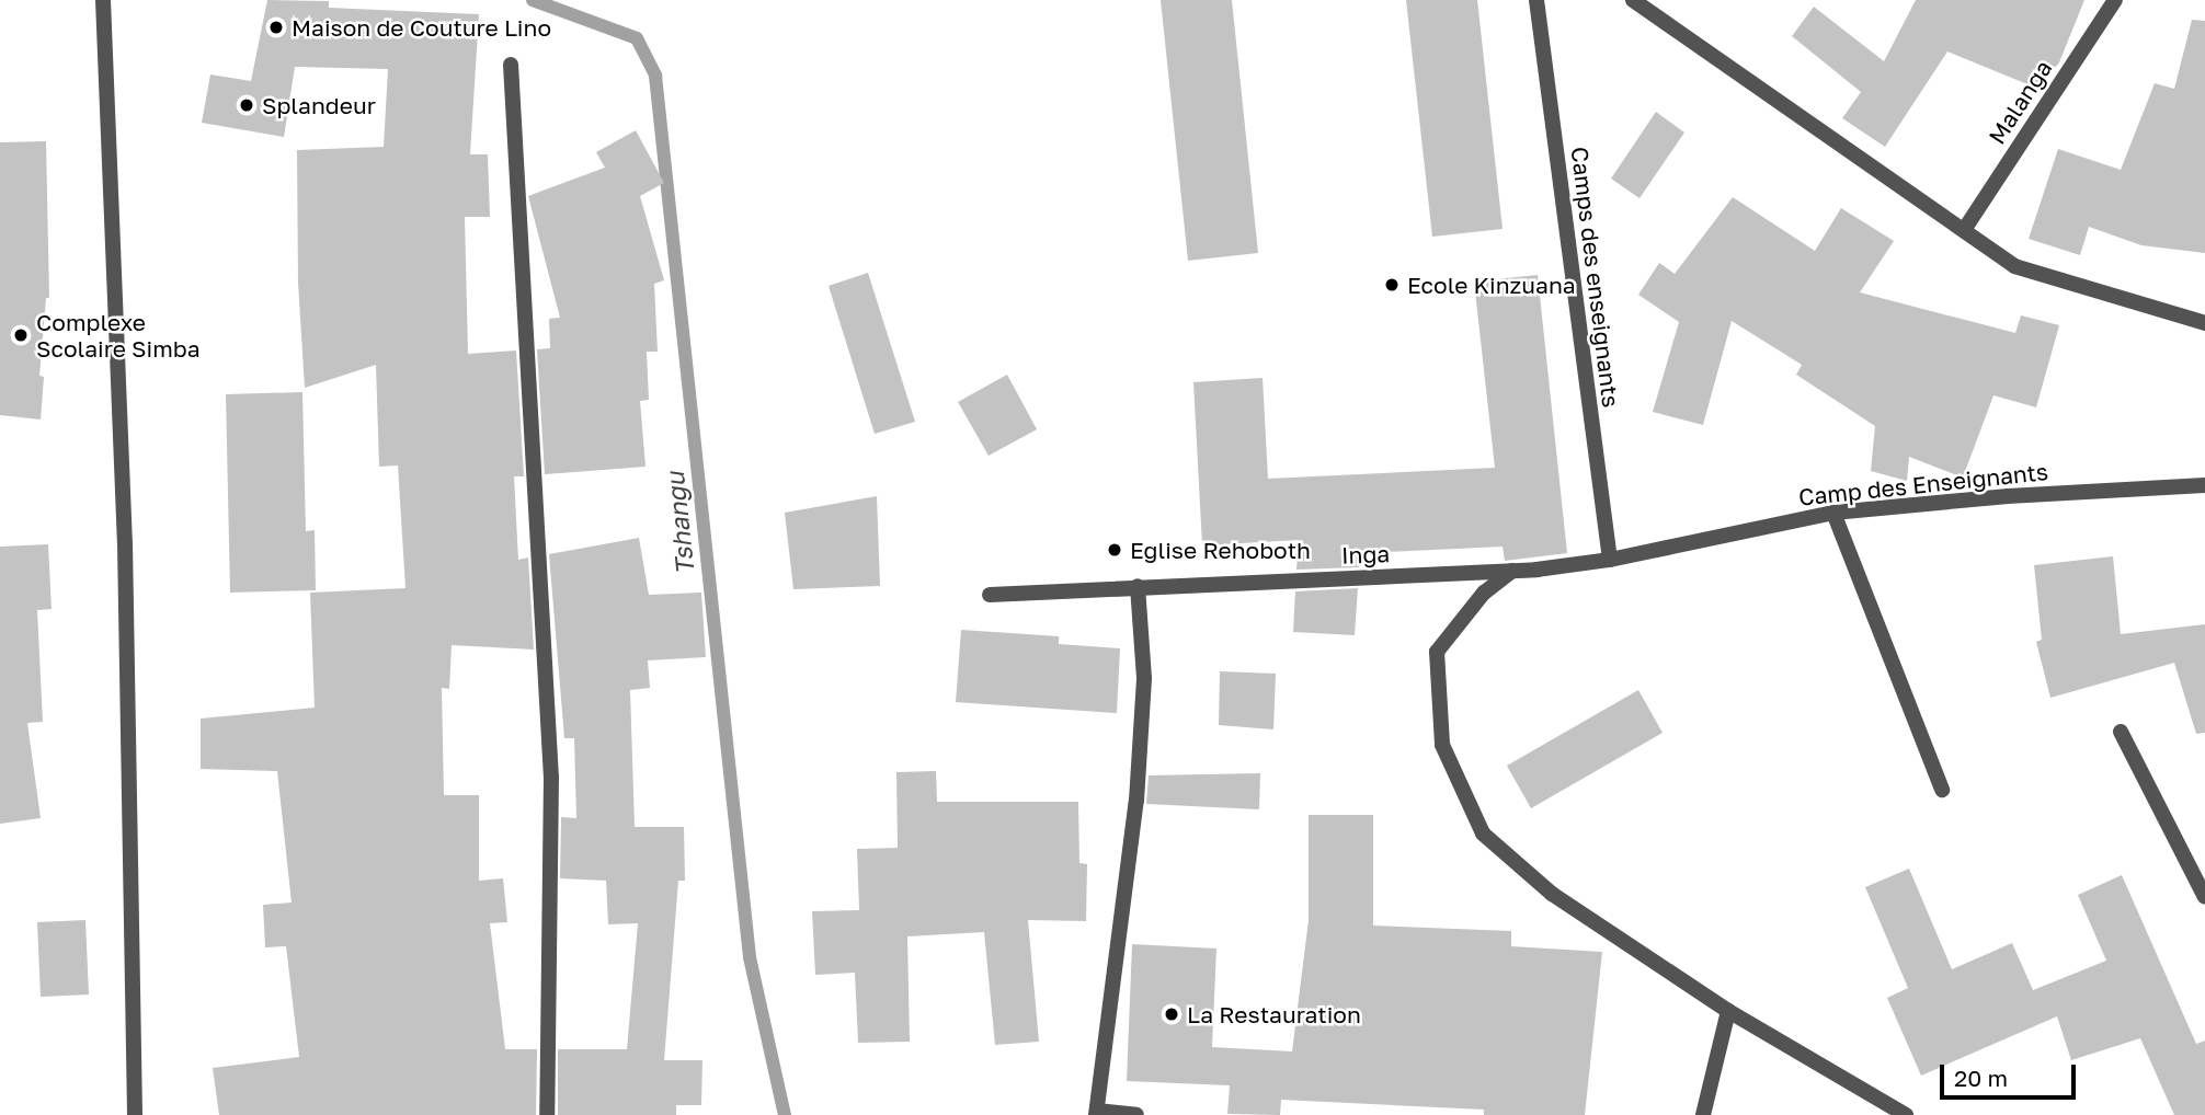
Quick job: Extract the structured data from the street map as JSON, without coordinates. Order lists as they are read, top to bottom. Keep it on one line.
{"streets":{"street":["Malanga","Camps des enseignants","Camp des Enseignants","Inga"]},"crossings":[["Camps des enseignants","Camp des Enseignants"],["Camp des Enseignants","Inga"]],"water":["Tshangu"],"places":["Maison de Couture Lino","Splandeur","Ecole Kinzuana","Complexe Scolaire Simba","Eglise Rehoboth","La Restauration"],"scale_bar":"20 m"}
